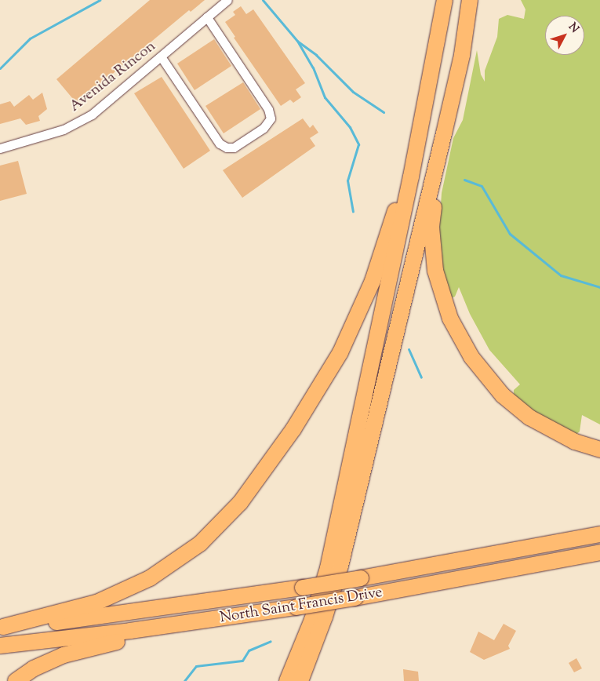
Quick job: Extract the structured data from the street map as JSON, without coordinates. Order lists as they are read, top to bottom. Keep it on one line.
{"streets":{"highway":["North Saint Francis Drive"],"street":["Avenida Rincon"]},"north":"top right"}
